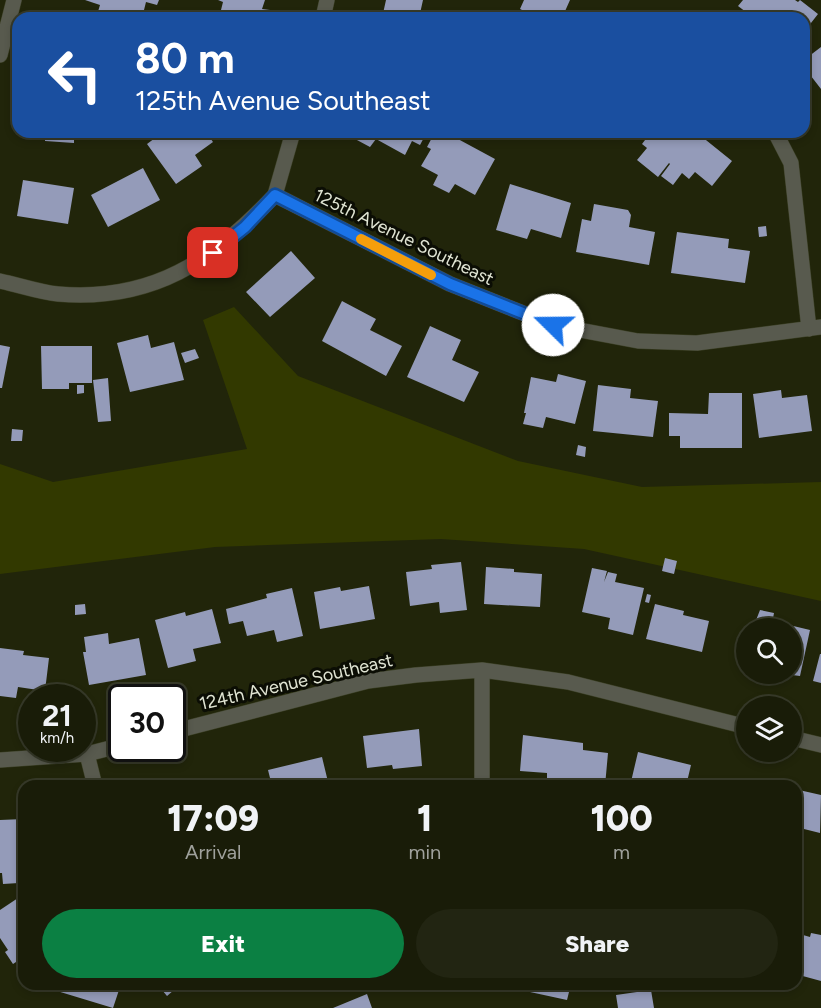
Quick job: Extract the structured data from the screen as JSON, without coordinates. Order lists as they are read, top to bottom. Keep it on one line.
{"streets":{"street":["125th Avenue Southeast","124th Avenue Southeast"]},"page":{"turn":["80 m","125th Avenue Southeast"],"speed":"21 km/h","limit":"30","eta":["17:09","Arrival","1","min","100","m"],"buttons":["Exit","Share"]}}
